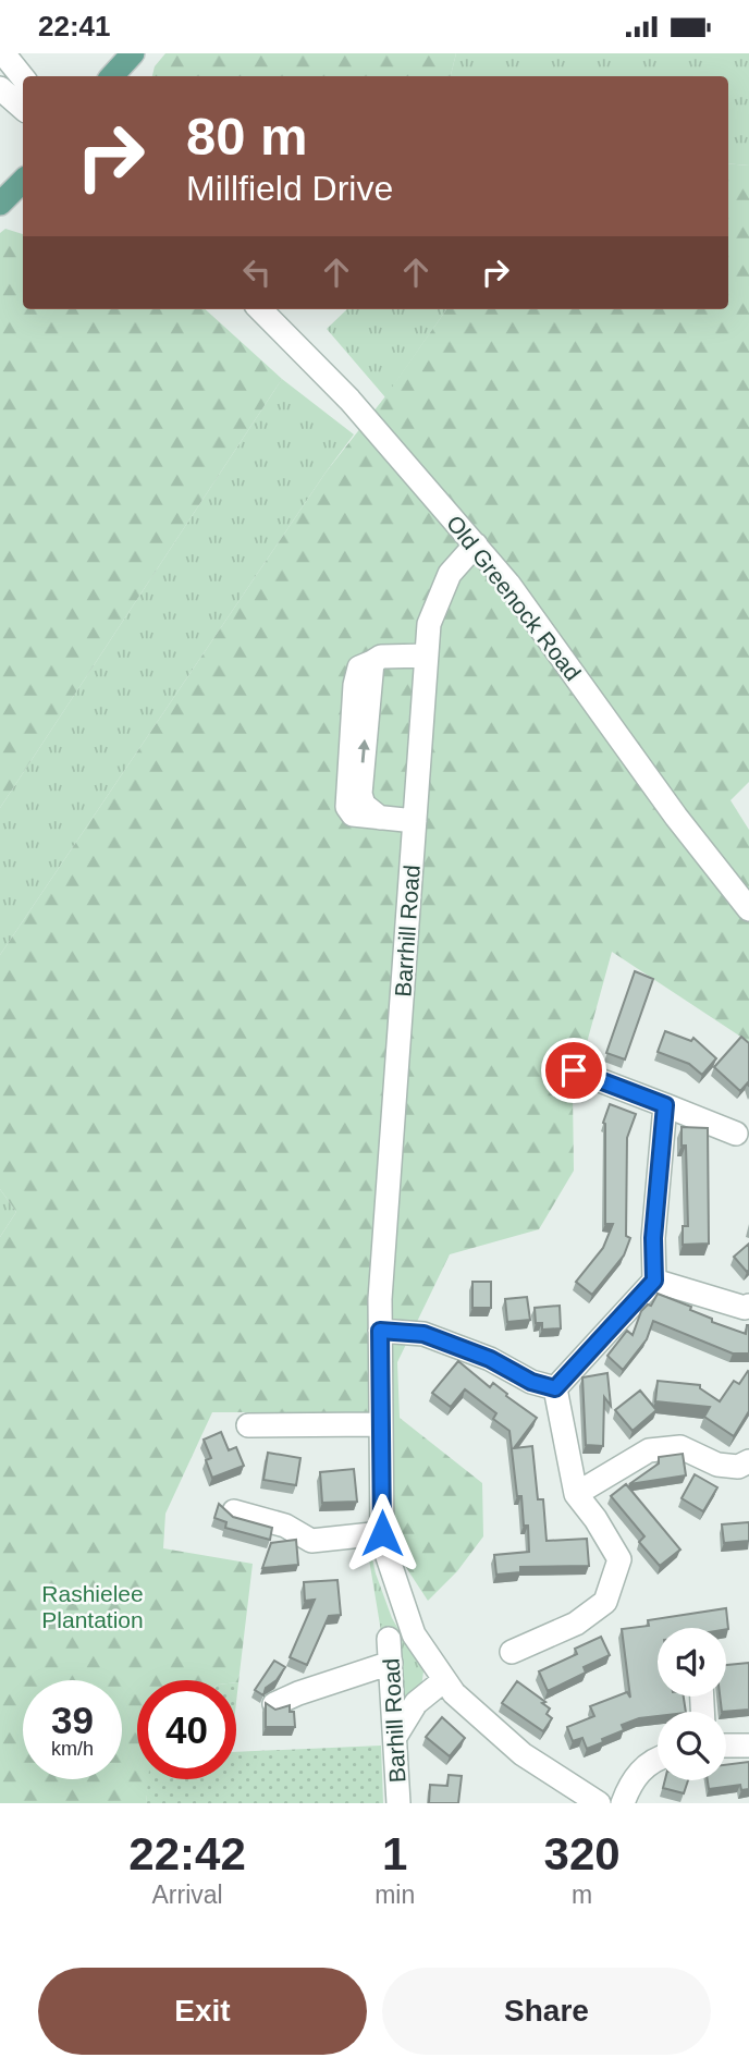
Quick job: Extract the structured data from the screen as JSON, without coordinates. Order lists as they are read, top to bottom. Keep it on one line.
{"streets":{"street":["Old Greenock Road","Barrhill Road","Barhill Road"]},"crossings":[["Old Greenock Road","Barrhill Road"]],"parks":["Rashielee Plantation"],"page":{"status":"22:41","turn":["80 m","Millfield Drive"],"speed":"39 km/h","limit":"40","eta":["22:42","Arrival","1","min","320","m"],"buttons":["Exit","Share"]}}
